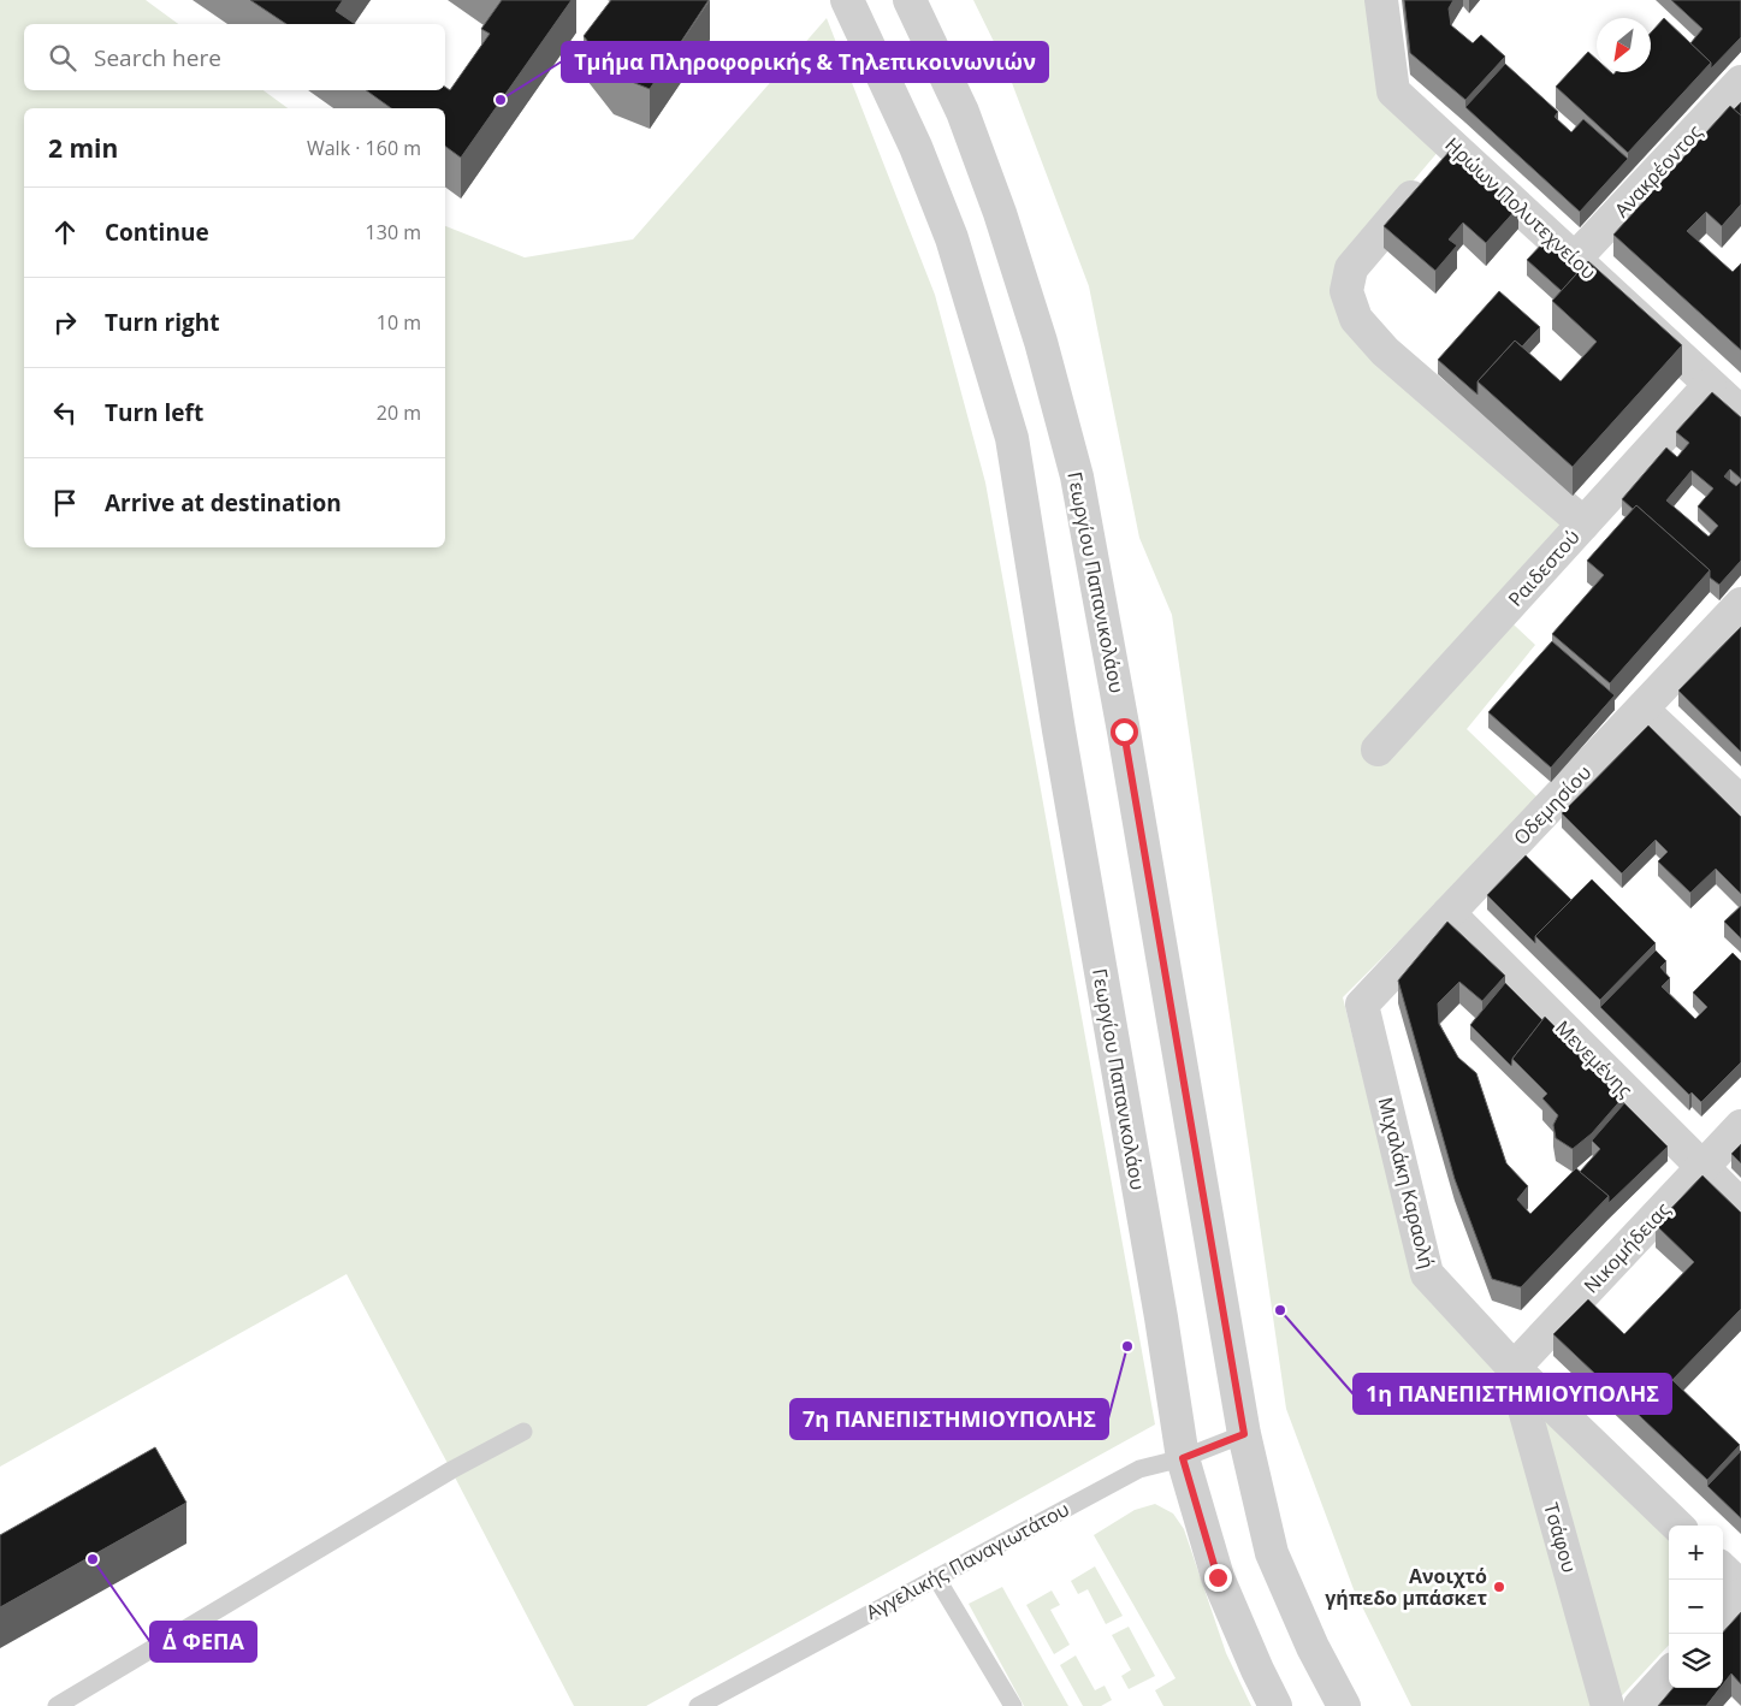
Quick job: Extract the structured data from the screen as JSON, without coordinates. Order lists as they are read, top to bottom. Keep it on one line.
{"streets":{"street":["Ανακρέοντος","Ηρώων Πολυτεχνείου","Ραιδεστού","Γεωργίου Παπανικολάου","Οδεμησίου","Μενεμένης","Μιχαλάκη Καραολή","Νικομήδειας","Τσάφου"],"lane":["Αγγελικής Παναγιωτάτου"]},"crossings":[["Ανακρέοντος","Ηρώων Πολυτεχνείου"],["Ηρώων Πολυτεχνείου","Ραιδεστού"],["Γεωργίου Παπανικολάου","Αγγελικής Παναγιωτάτου"],["Οδεμησίου","Μενεμένης"],["Οδεμησίου","Μιχαλάκη Καραολή"],["Μενεμένης","Νικομήδειας"],["Μιχαλάκη Καραολή","Νικομήδειας"],["Μιχαλάκη Καραολή","Τσάφου"],["Νικομήδειας","Τσάφου"]],"places":["Τμήμα Πληροφορικής & Τηλεπικοινωνιών","1η ΠΑΝΕΠΙΣΤΗΜΙΟΥΠΟΛΗΣ","7η ΠΑΝΕΠΙΣΤΗΜΙΟΥΠΟΛΗΣ","Δ΄ ΦΕΠΑ","Ανοιχτό γήπεδο μπάσκετ"],"north":"bottom left","page":{"search":"Search here","heading":["2 min","Walk · 160 m"],"list":[["Continue","130 m"],["Turn right","10 m"],["Turn left","20 m"],"Arrive at destination"],"map_buttons":["+","−"]}}
